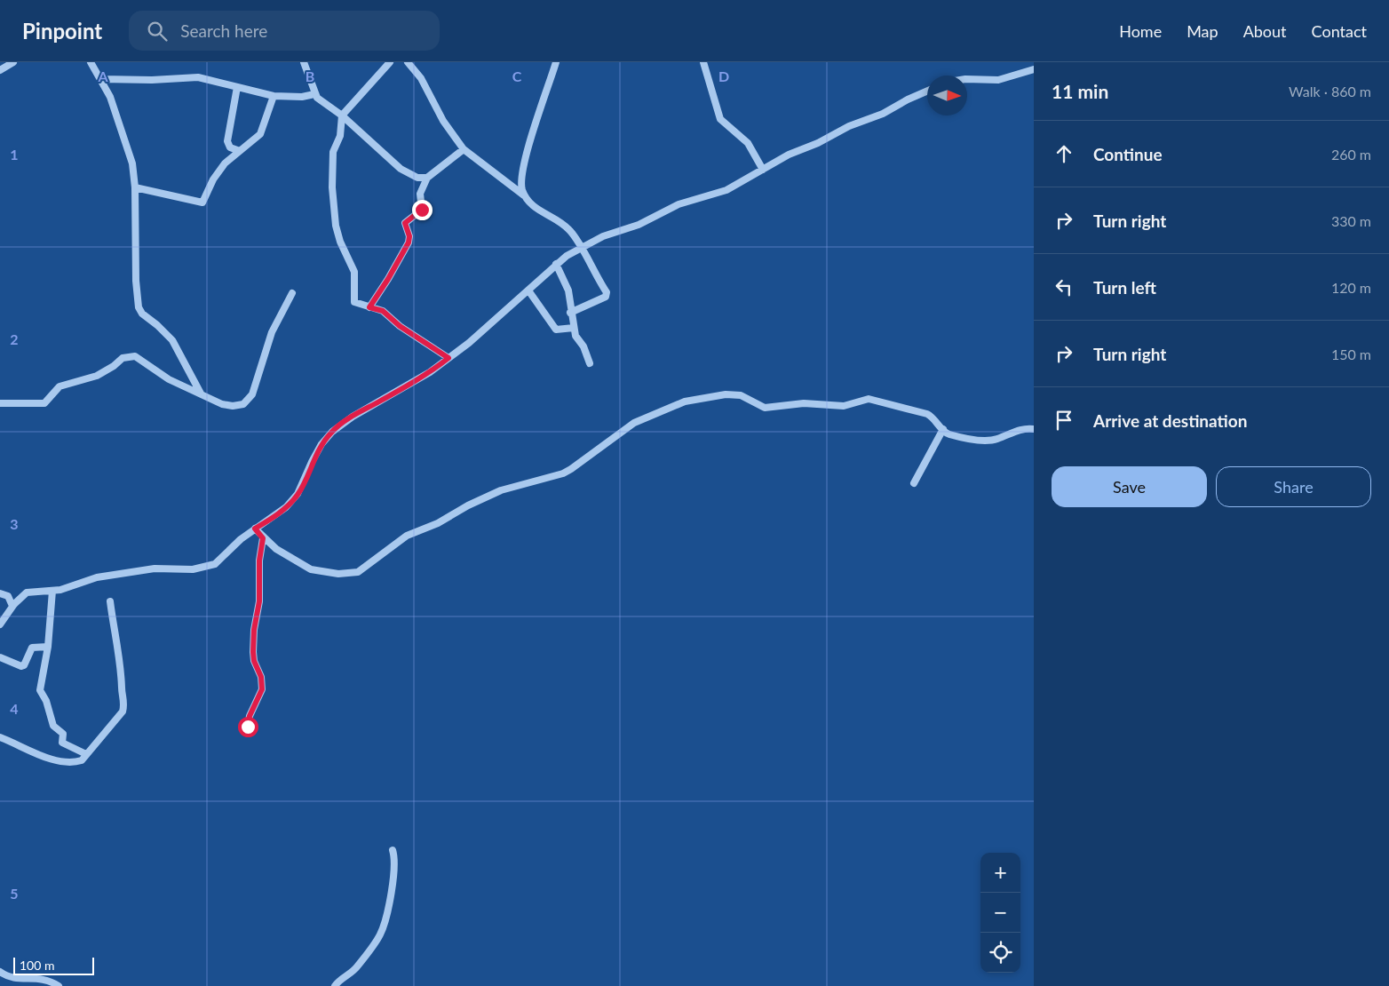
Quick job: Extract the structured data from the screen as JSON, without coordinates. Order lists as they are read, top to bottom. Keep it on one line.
{"scale_bar":"100 m","north":"right","page":{"header":"Pinpoint","search":"Search here","nav":["Home","Map","About","Contact"],"heading":["11 min","Walk · 860 m"],"list":[["Continue","260 m"],["Turn right","330 m"],["Turn left","120 m"],["Turn right","150 m"],"Arrive at destination"],"buttons":["Save","Share"],"map_buttons":["+","−"],"scale":"100 m"},"grid":{"columns":["A","B","C","D"],"rows":["1","2","3","4","5"]}}
